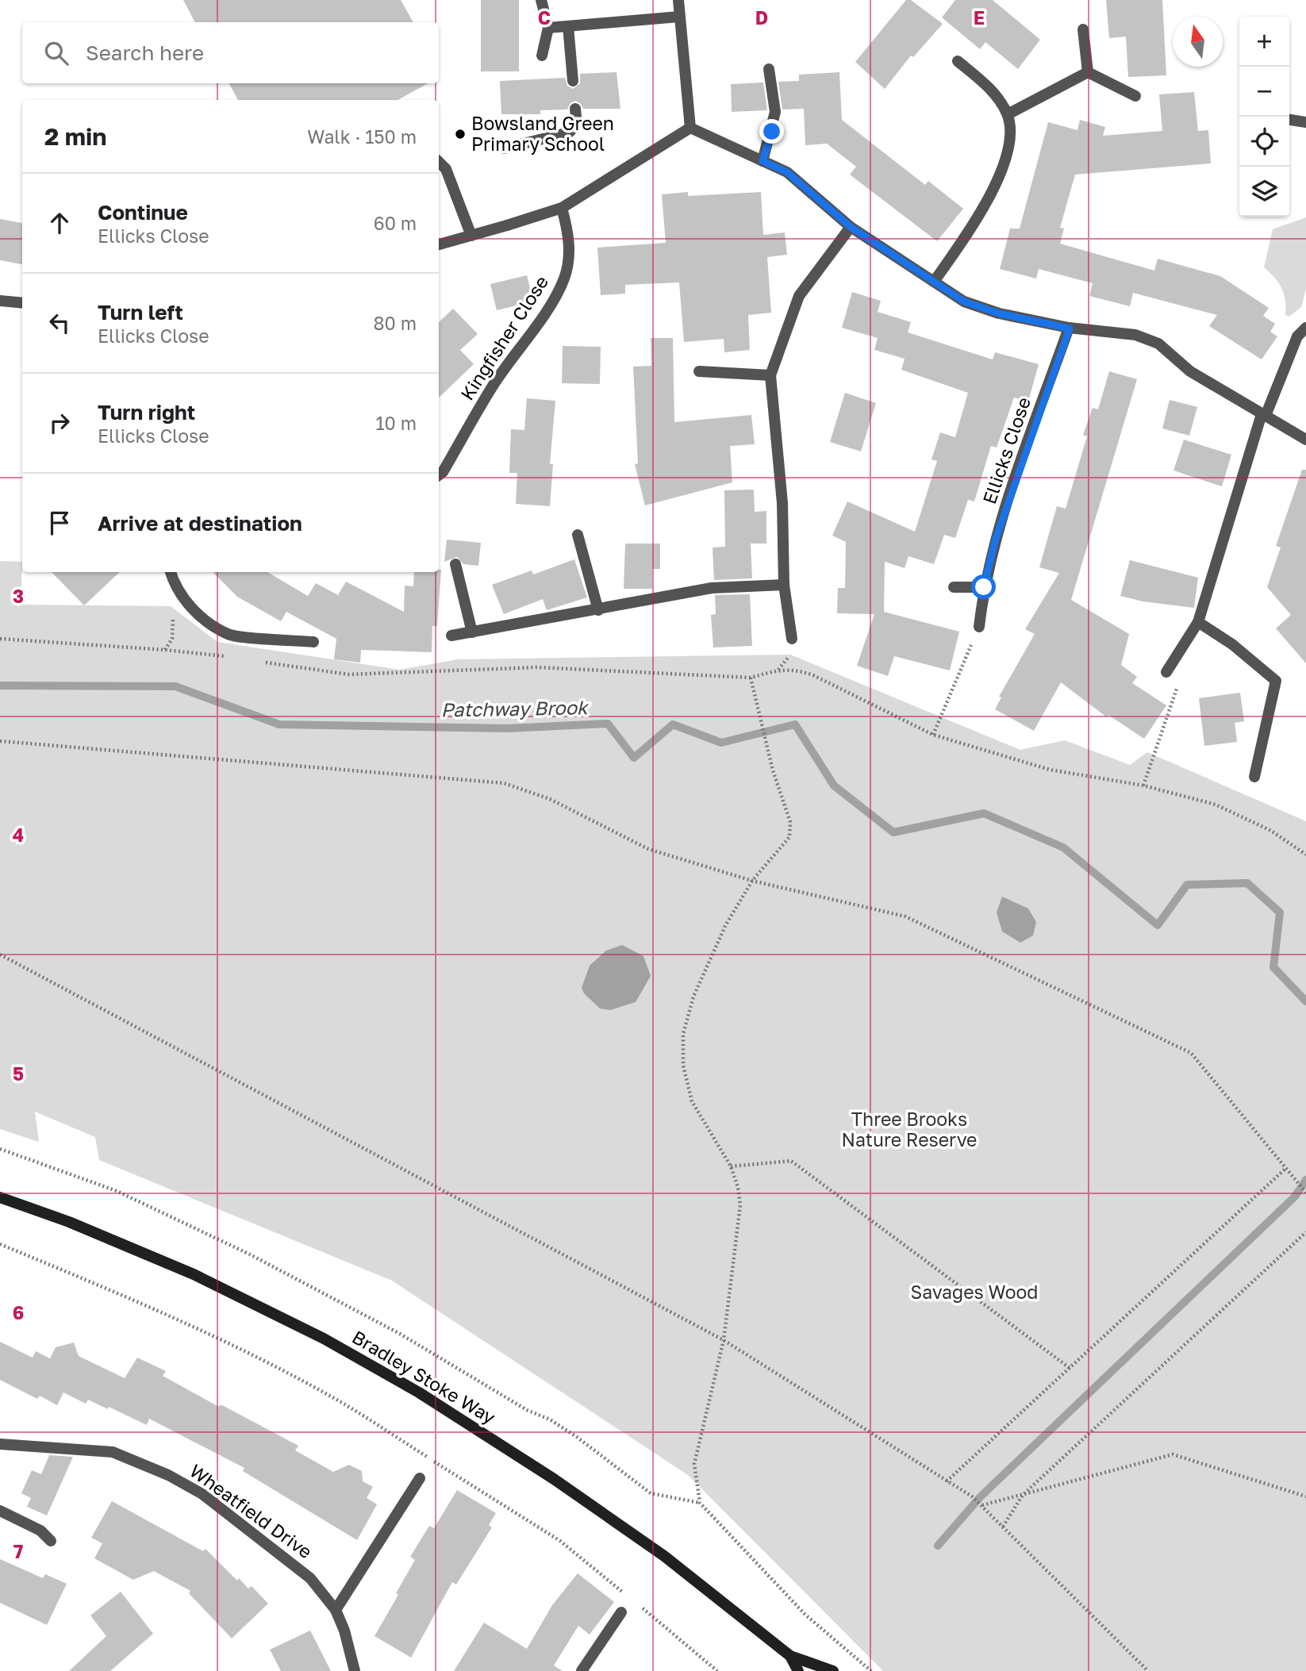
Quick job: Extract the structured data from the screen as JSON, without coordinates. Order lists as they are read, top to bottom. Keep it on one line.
{"streets":{"street":["Kingfisher Close","Ellicks Close","Bradley Stoke Way","Wheatfield Drive"]},"water":["Patchway Brook"],"parks":["Three Brooks Nature Reserve","Savages Wood"],"places":["Bowsland Green Primary School"],"north":"top","page":{"map_buttons":["+","−"],"search":"Search here","heading":["2 min","Walk · 150 m"],"list":[["Continue","Ellicks Close","60 m"],["Turn left","Ellicks Close","80 m"],["Turn right","Ellicks Close","10 m"],"Arrive at destination"]},"grid":{"columns":["C","D","E"],"rows":["3","4","5","6","7"]}}
